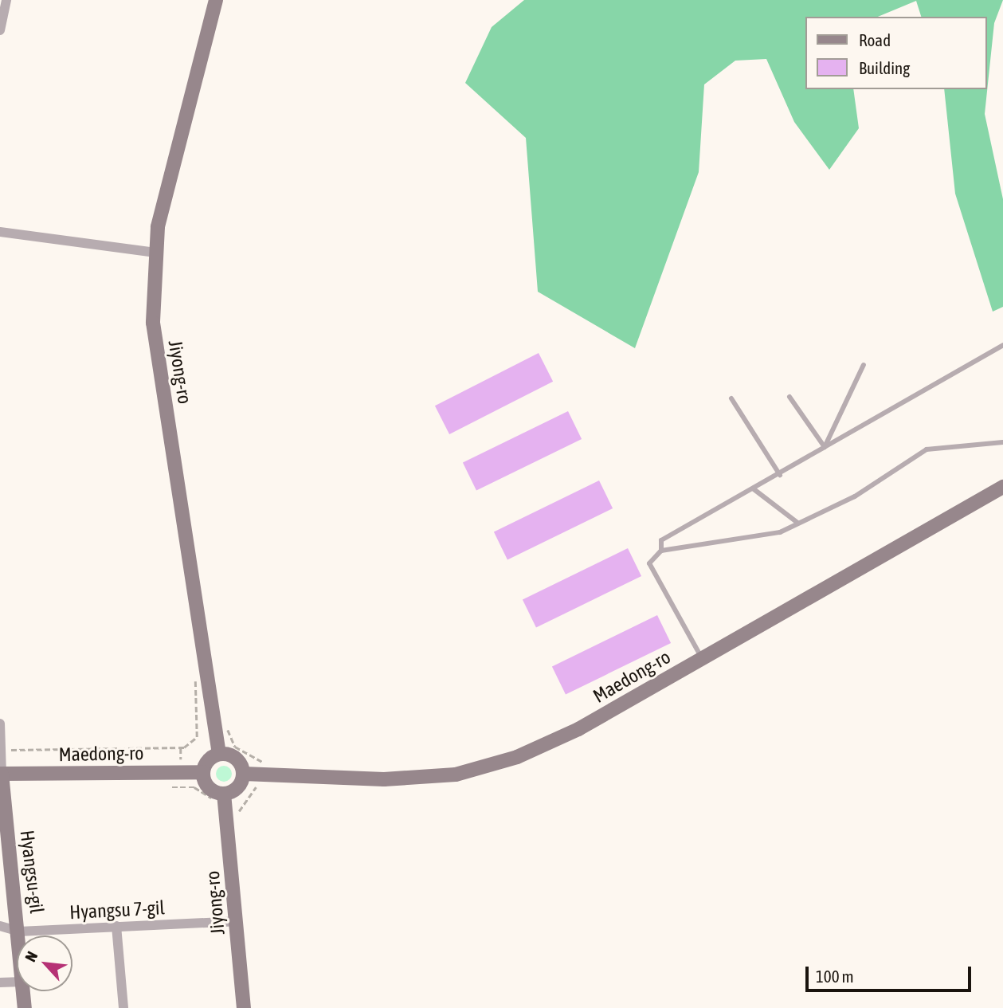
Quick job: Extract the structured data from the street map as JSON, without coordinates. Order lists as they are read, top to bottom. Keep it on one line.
{"streets":{"street":["Jiyong-ro","Maedong-ro","Hyangsu-gil","Hyangsu 7-gil"]},"crossings":[["Jiyong-ro","Maedong-ro"],["Jiyong-ro","Hyangsu 7-gil"],["Maedong-ro","Hyangsu-gil"],["Hyangsu-gil","Hyangsu 7-gil"]],"legend":["Road","Building"],"scale_bar":"100 m","north":"top left"}
